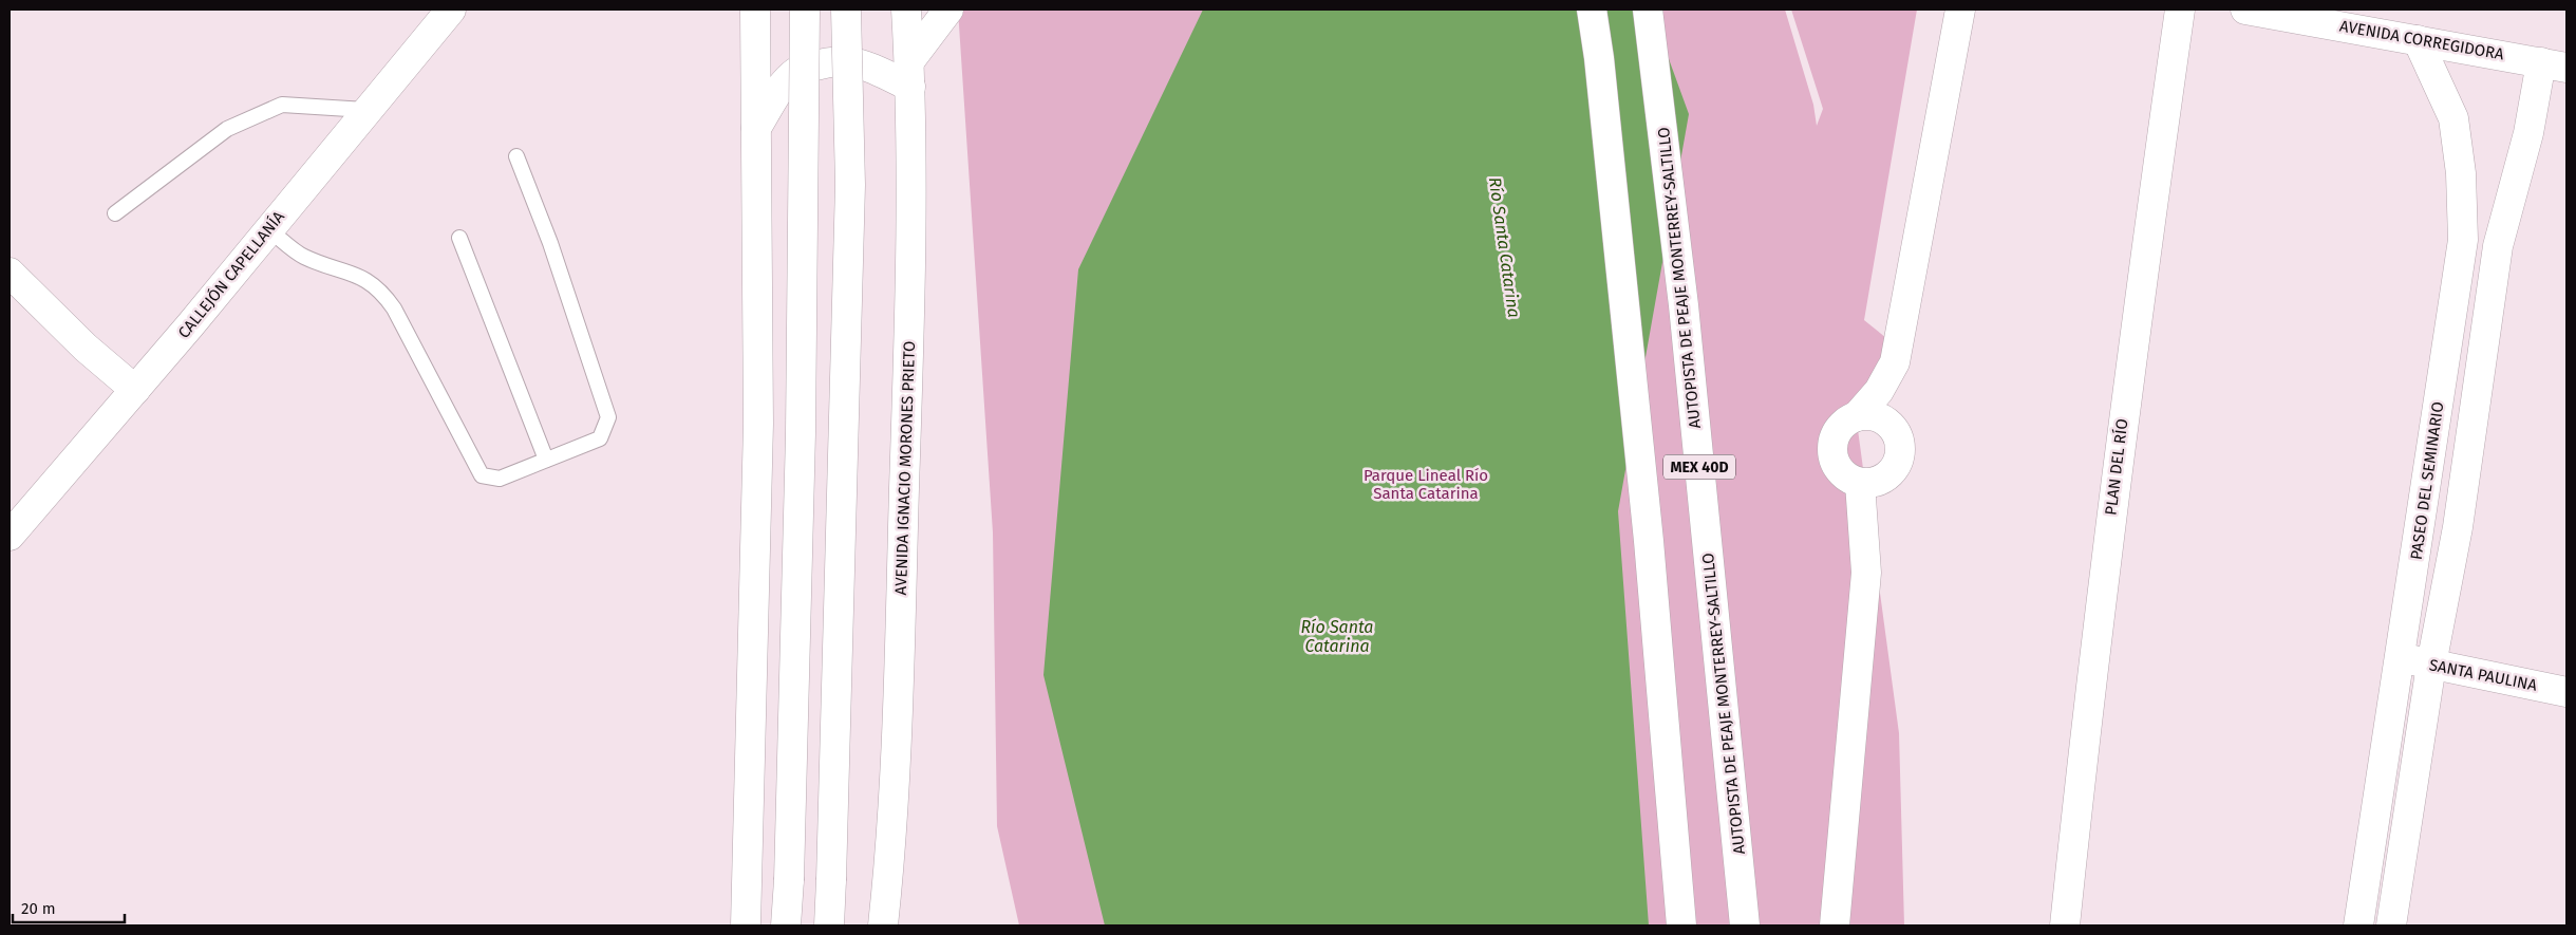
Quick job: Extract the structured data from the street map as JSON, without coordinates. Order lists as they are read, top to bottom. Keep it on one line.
{"streets":{"main road":["AVENIDA CORREGIDORA","CALLEJÓN CAPELLANÍA","AUTOPISTA DE PEAJE MONTERREY-SALTILLO","MEX 40D","PLAN DEL RÍO","AVENIDA IGNACIO MORONES PRIETO","PASEO DEL SEMINARIO","SANTA PAULINA"]},"crossings":[["AVENIDA CORREGIDORA","PASEO DEL SEMINARIO"],["PASEO DEL SEMINARIO","SANTA PAULINA"]],"water":["Río Santa Catarina"],"parks":["Parque Lineal Río Santa Catarina"],"scale_bar":"20 m"}
